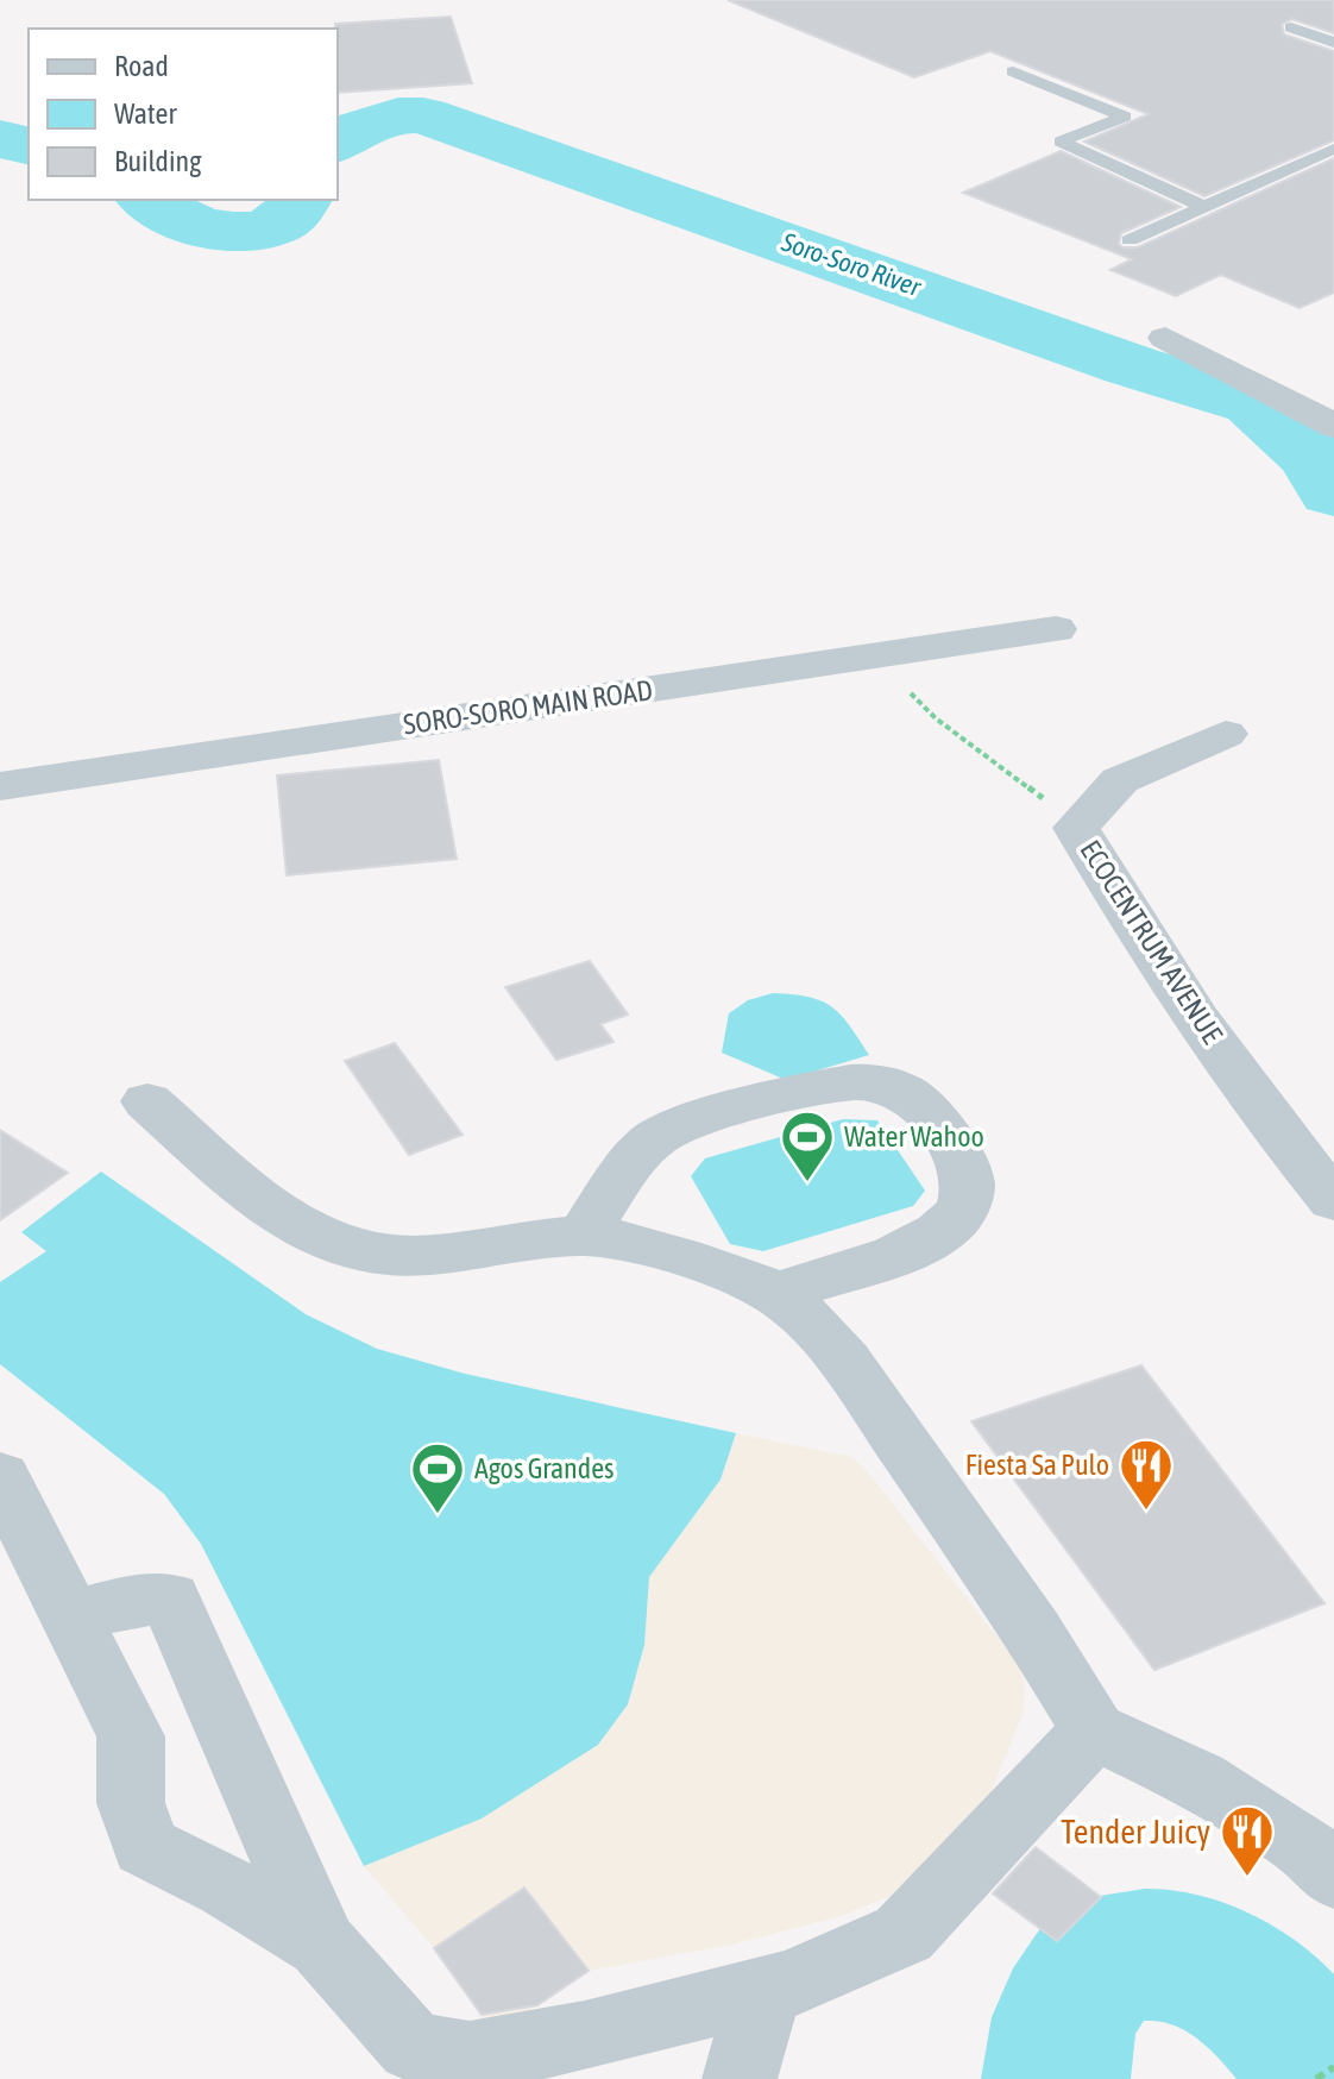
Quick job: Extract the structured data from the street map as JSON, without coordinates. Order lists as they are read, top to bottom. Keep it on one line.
{"streets":{"street":["SORO-SORO MAIN ROAD","ECOCENTRUM AVENUE"]},"water":["Soro-Soro River"],"places":{"sports":["Water Wahoo","Agos Grandes"],"restaurant":["Fiesta Sa Pulo","Tender Juicy"]},"legend":["Road","Water","Building"]}
